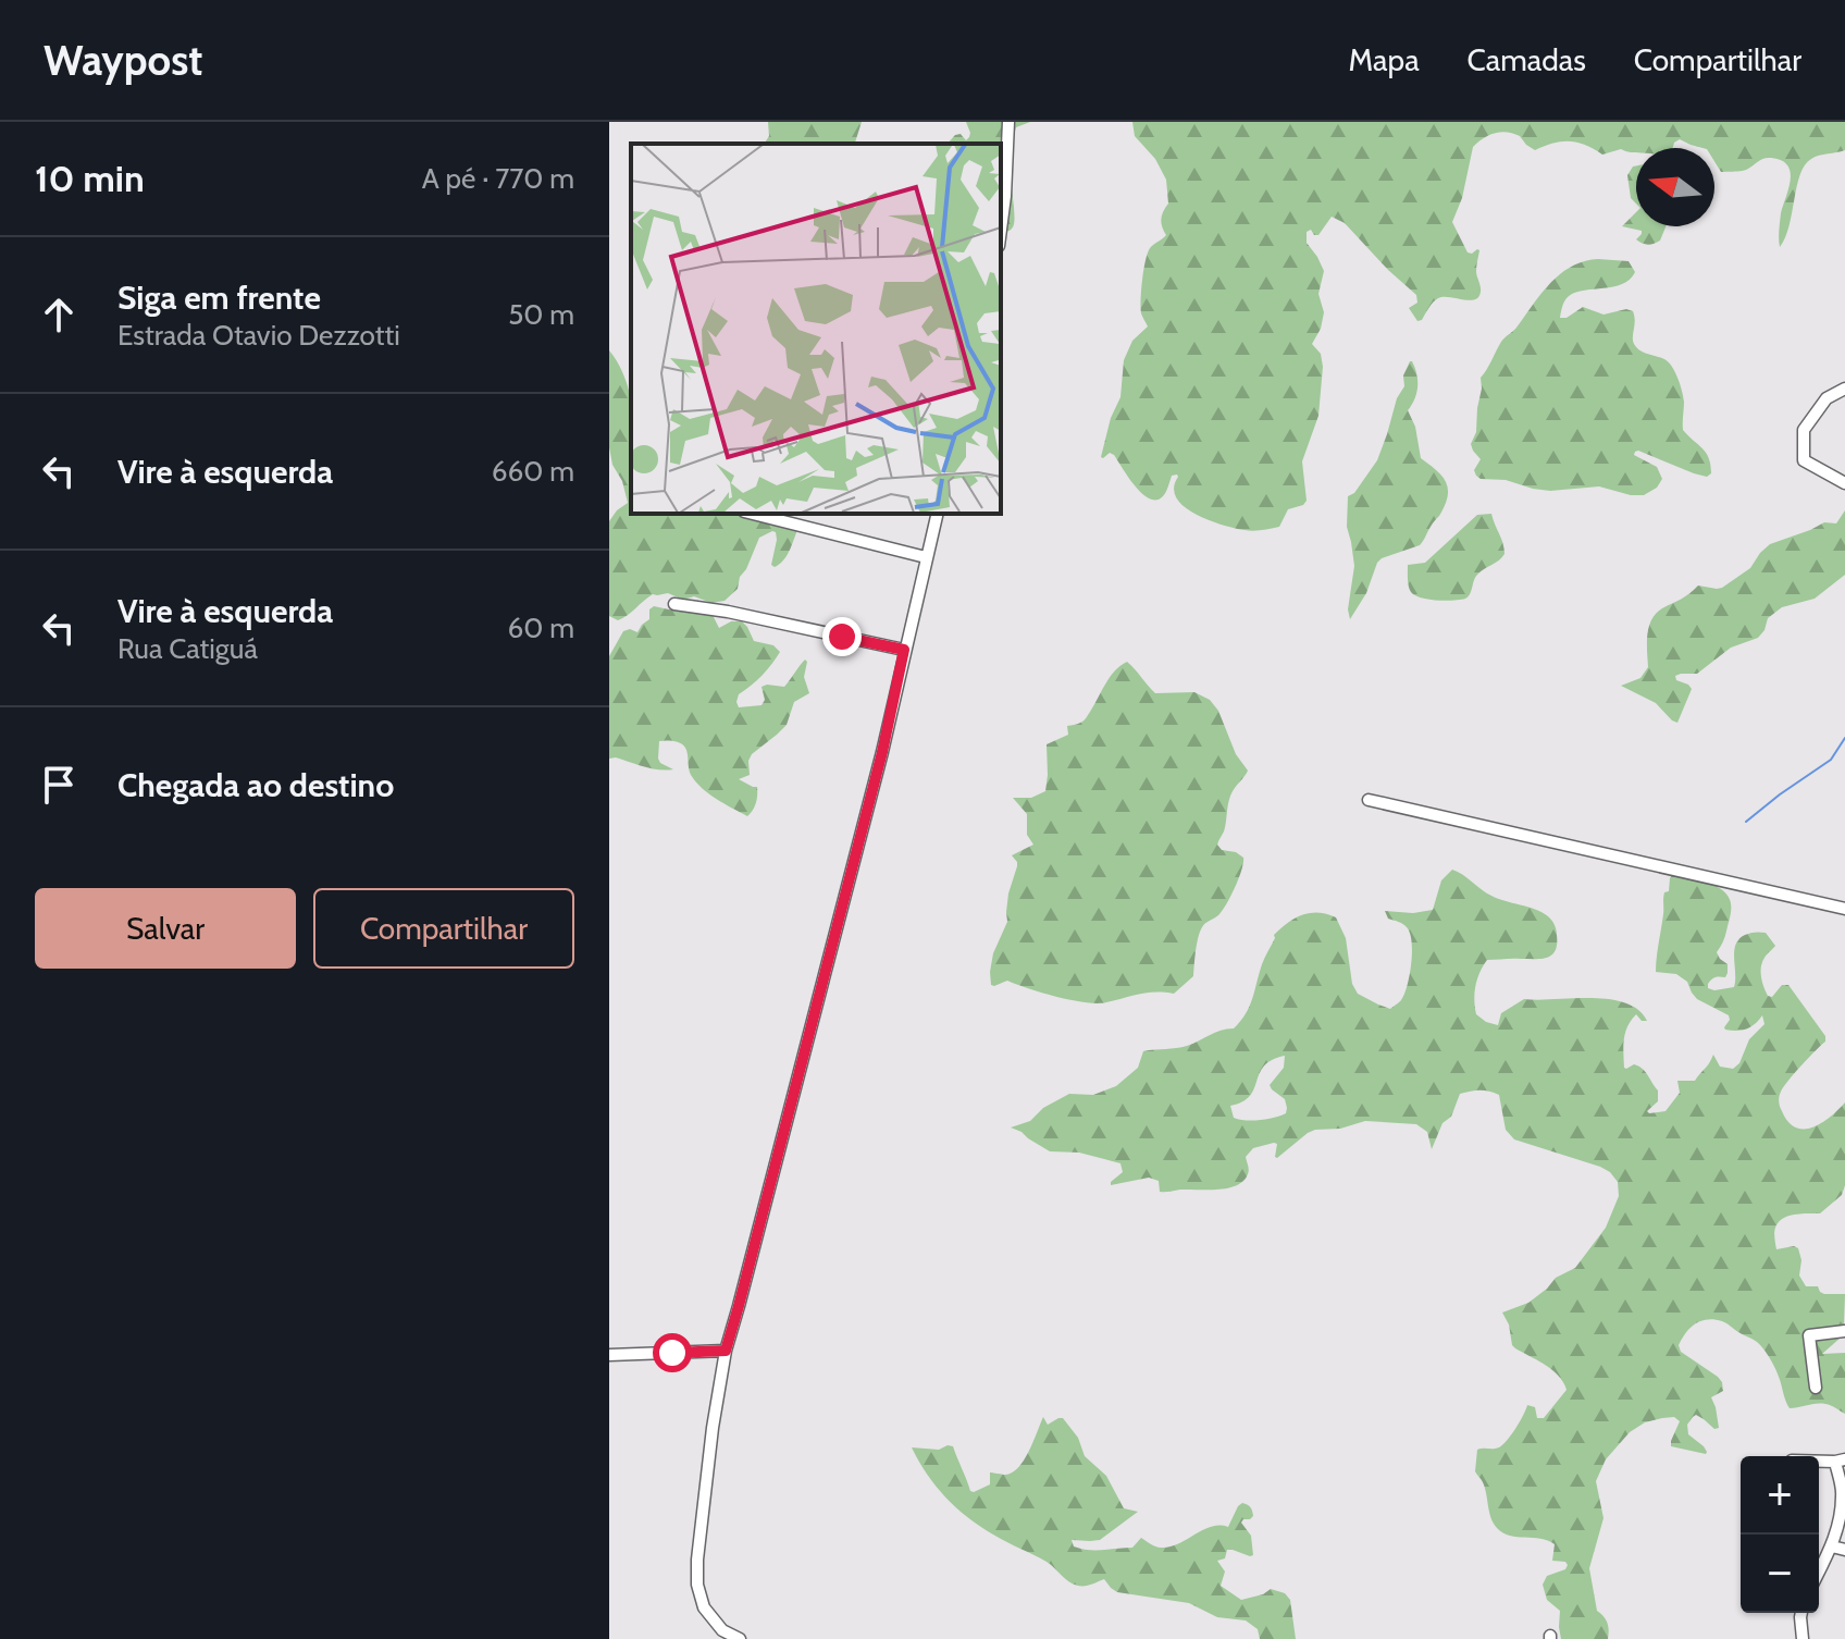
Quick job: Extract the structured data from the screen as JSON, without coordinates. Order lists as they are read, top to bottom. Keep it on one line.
{"north":"left","page":{"header":"Waypost","nav":["Mapa","Camadas","Compartilhar"],"heading":["10 min","A pé · 770 m"],"list":[["Siga em frente","Estrada Otavio Dezzotti","50 m"],["Vire à esquerda","660 m"],["Vire à esquerda","Rua Catiguá","60 m"],"Chegada ao destino"],"buttons":["Salvar","Compartilhar"],"map_buttons":["+","−"]}}
